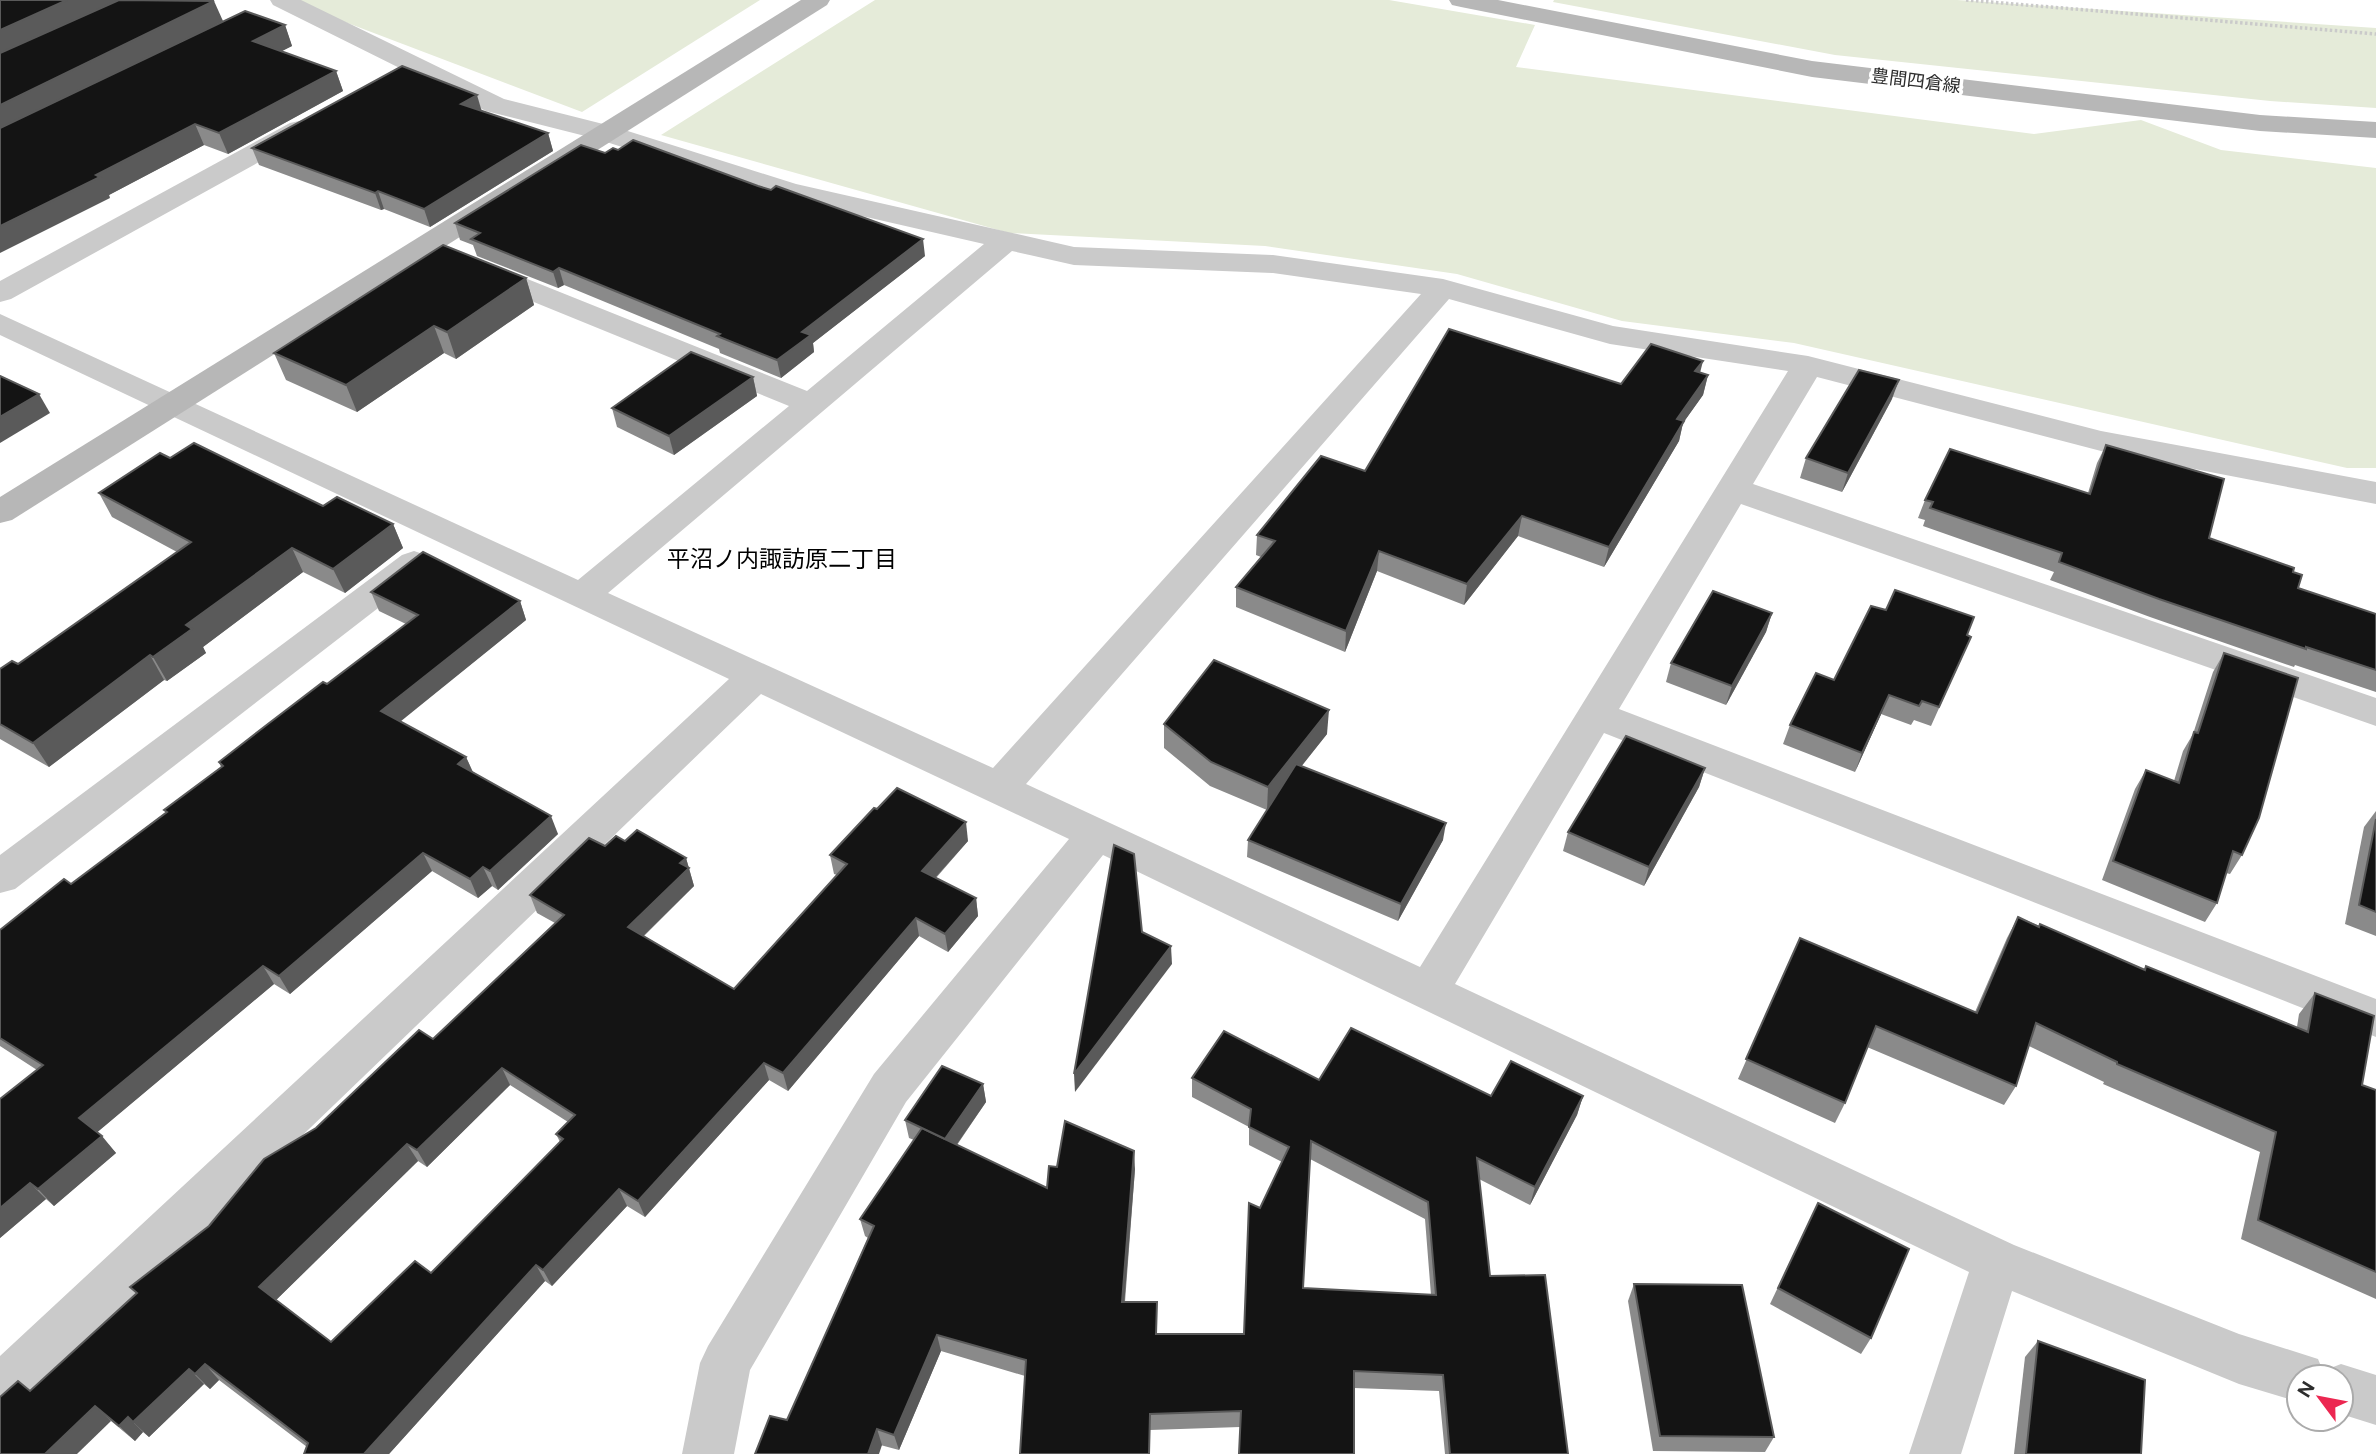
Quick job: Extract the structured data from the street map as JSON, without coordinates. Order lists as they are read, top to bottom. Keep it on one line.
{"streets":{"street":["豊間四倉線"]},"districts":["平沼ノ内諏訪原二丁目"],"north":"top left"}
